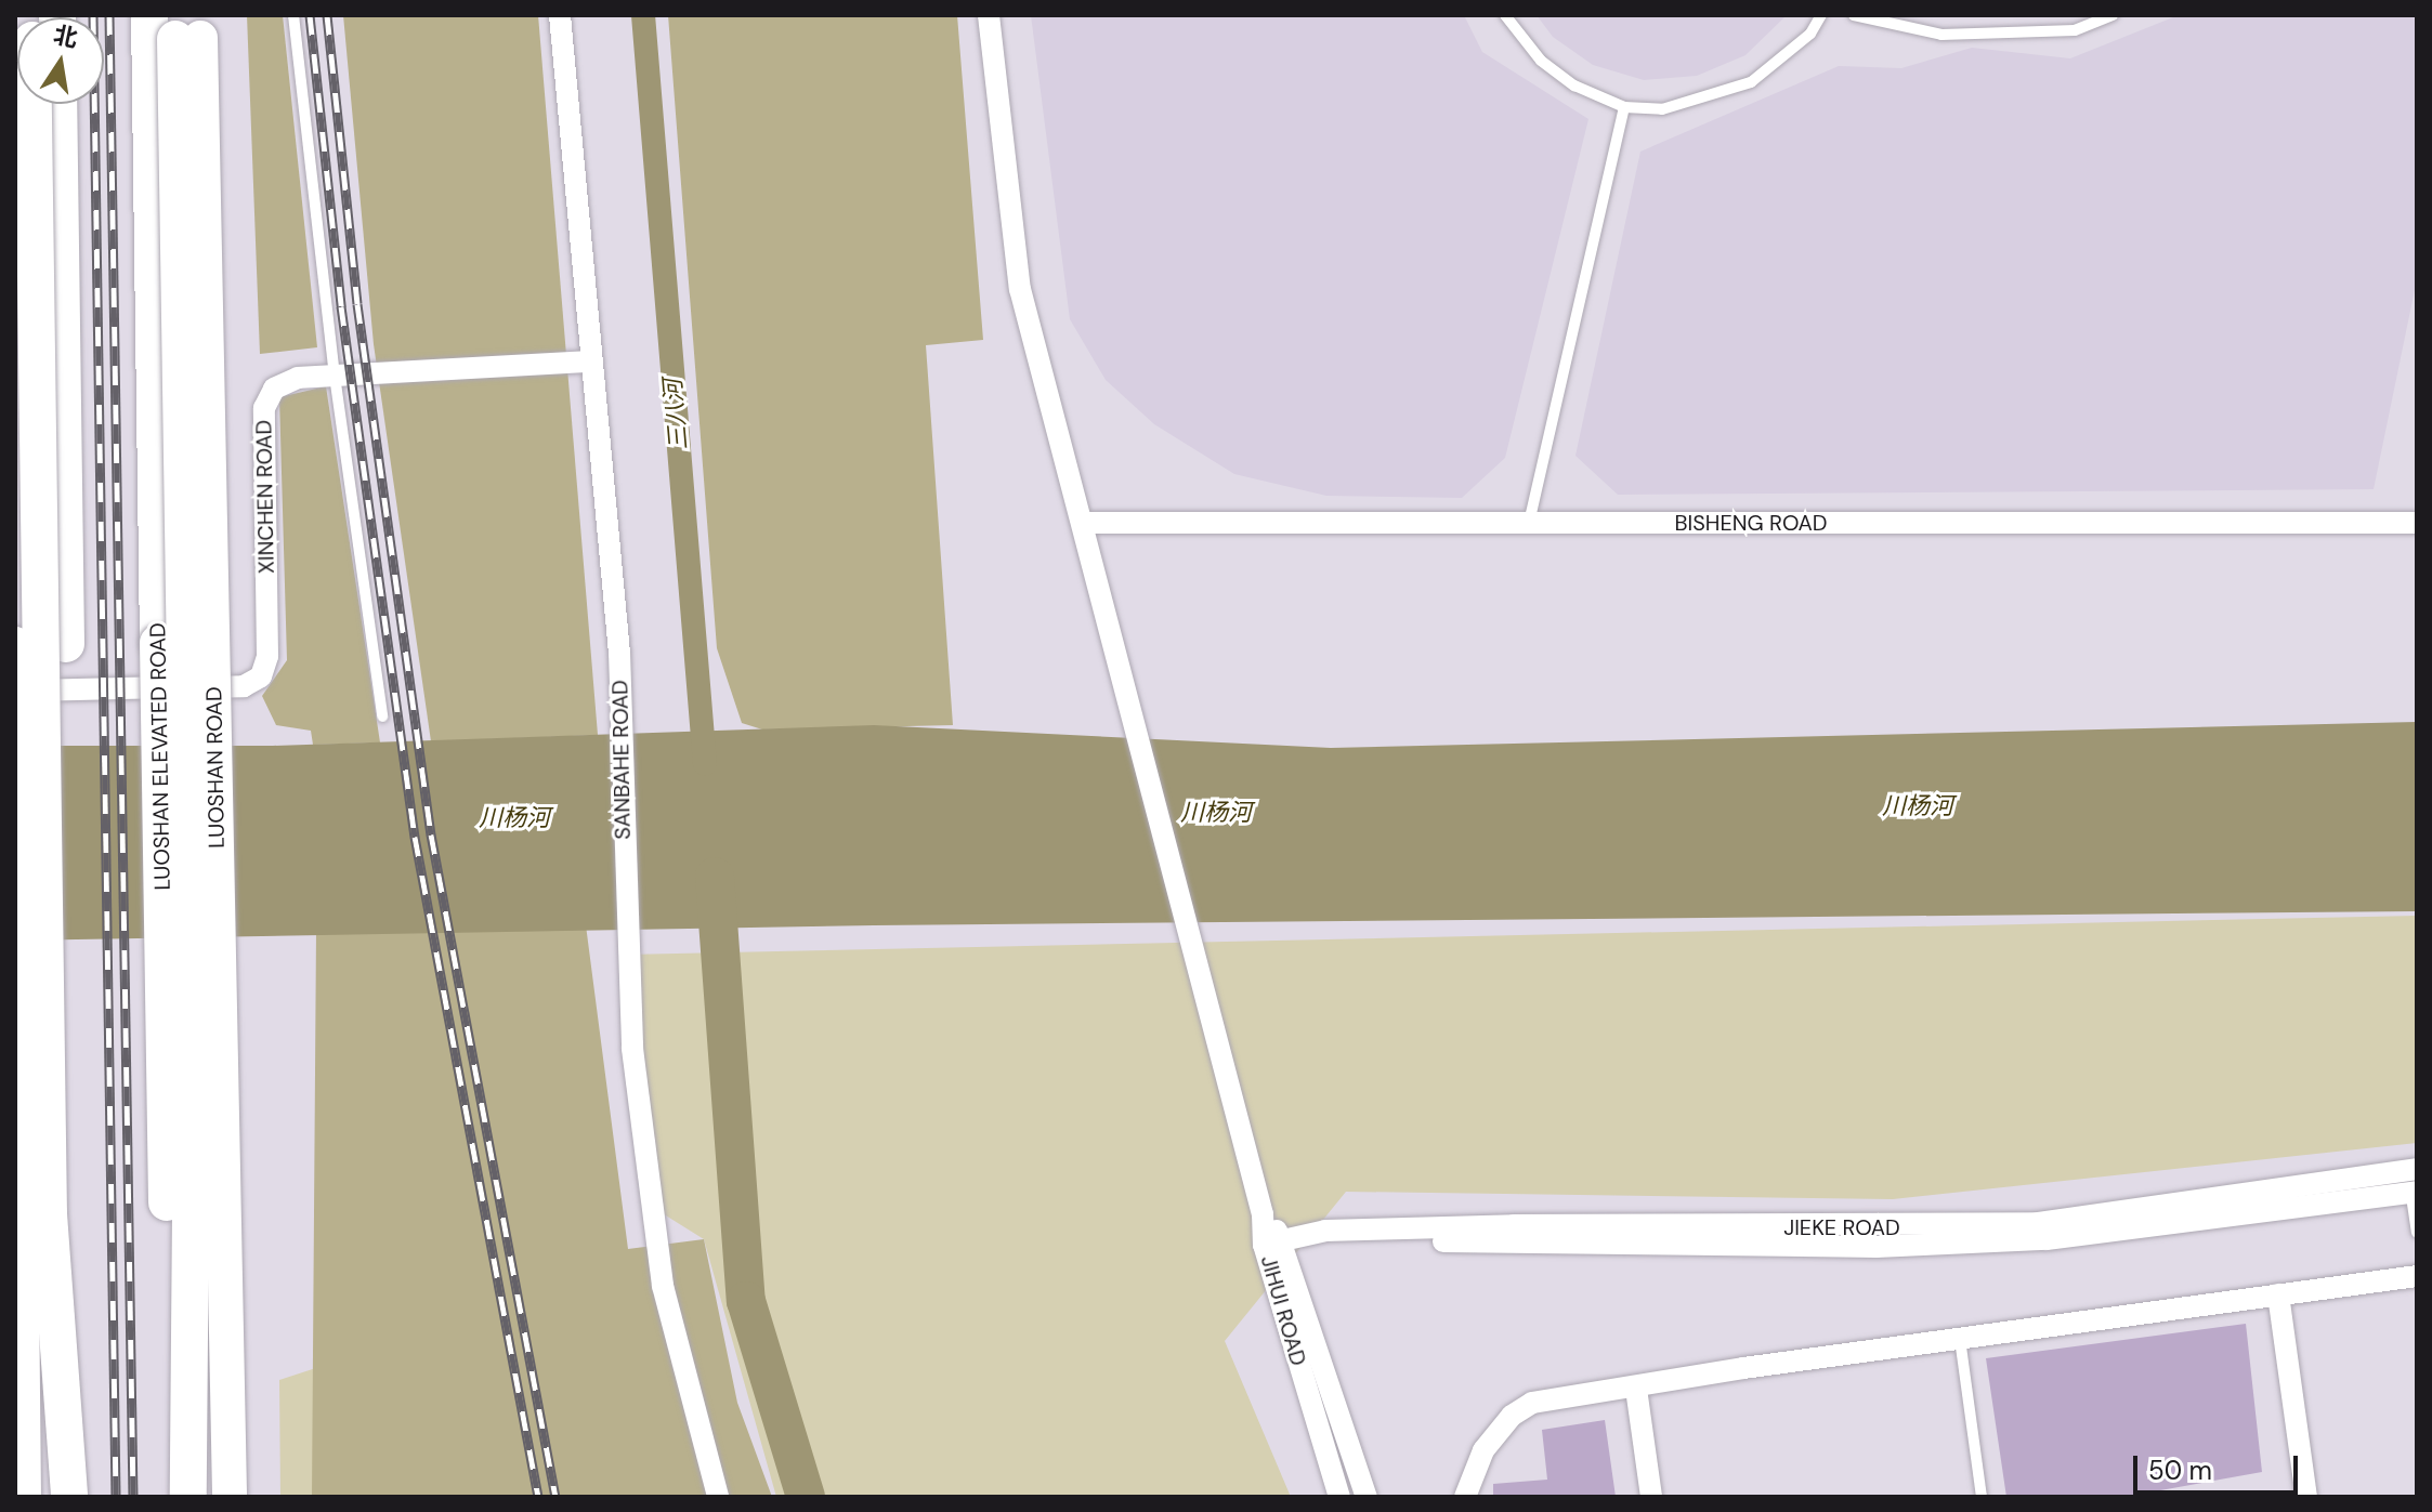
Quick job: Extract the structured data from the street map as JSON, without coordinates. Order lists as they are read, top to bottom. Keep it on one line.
{"streets":{"highway":["LUOSHAN ELEVATED ROAD"],"main road":["LUOSHAN ROAD"],"street":["XINCHEN ROAD","BISHENG ROAD","SANBAHE ROAD","JIEKE ROAD","JIHUI ROAD"]},"crossings":[["XINCHEN ROAD","SANBAHE ROAD"],["BISHENG ROAD","JIHUI ROAD"],["LUOSHAN ELEVATED ROAD","LUOSHAN ROAD"],["JIEKE ROAD","JIHUI ROAD"]],"water":["三八河","川杨河"],"scale_bar":"50 m","north":"top"}
